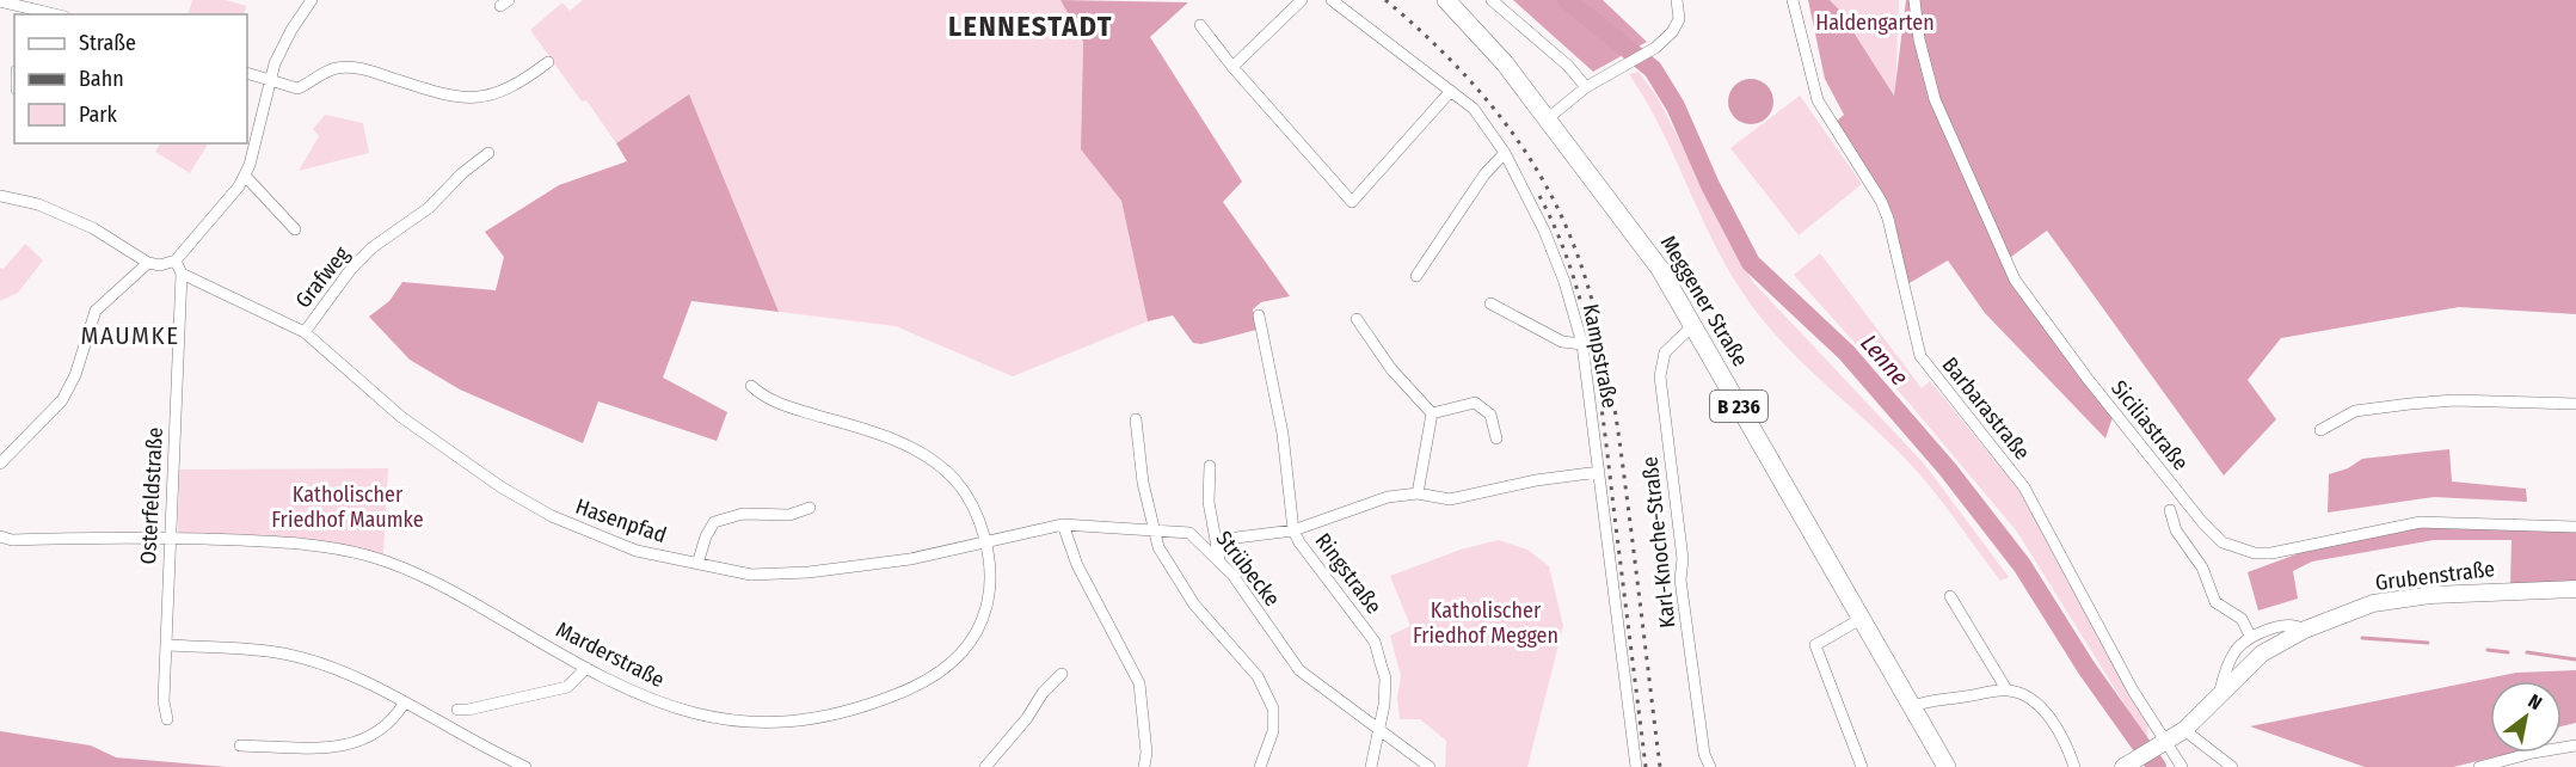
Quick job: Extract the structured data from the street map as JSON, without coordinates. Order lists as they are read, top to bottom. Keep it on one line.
{"streets":{"main road":["Meggener Straße","B 236","Grubenstraße"],"street":["Grafweg","Kampstraße","Barbarastraße","Siciliastraße","Osterfeldstraße","Hasenpfad","Karl-Knoche-Straße","Strübecke","Ringstraße","Marderstraße"]},"crossings":[["Grafweg","Osterfeldstraße"],["Grafweg","Hasenpfad"],["Meggener Straße","Karl-Knoche-Straße"],["Barbarastraße","Grubenstraße"],["Osterfeldstraße","Marderstraße"],["Hasenpfad","Strübecke"],["Hasenpfad","Marderstraße"],["Strübecke","Ringstraße"],["Strübecke","Marderstraße"]],"districts":["LENNESTADT","MAUMKE"],"water":["Lenne"],"parks":["Haldengarten","Katholischer Friedhof Maumke","Katholischer Friedhof Meggen"],"legend":["Straße","Bahn","Park"],"north":"top right"}
